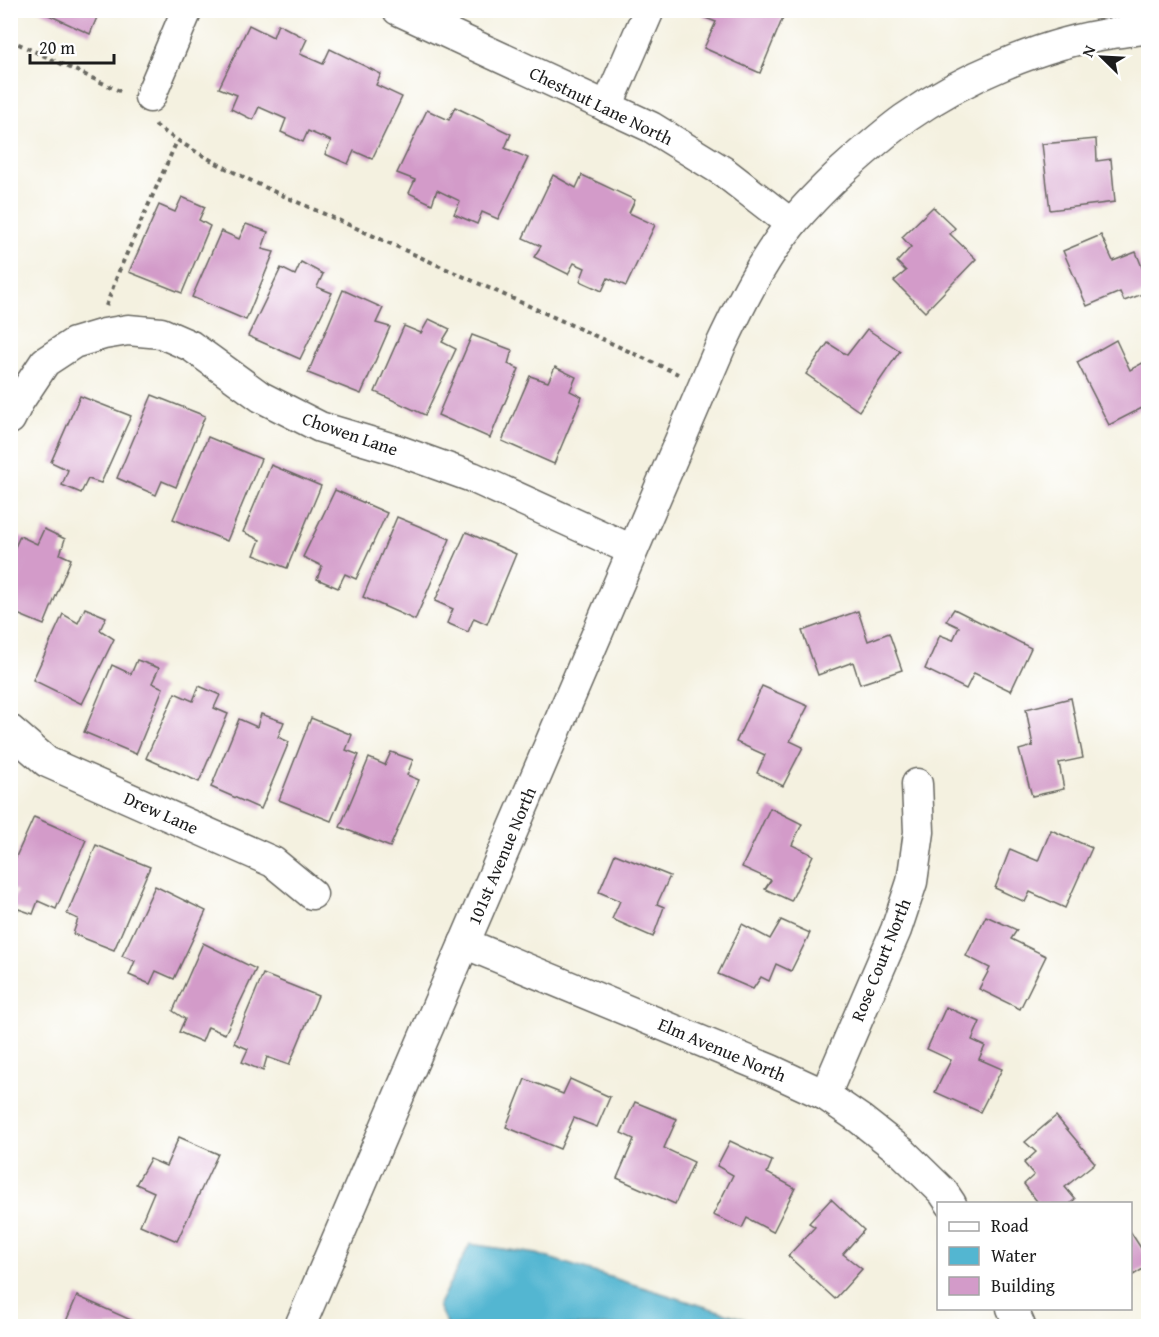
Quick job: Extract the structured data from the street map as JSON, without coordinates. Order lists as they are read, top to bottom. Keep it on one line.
{"streets":{"street":["Chestnut Lane North","Chowen Lane","Drew Lane","101st Avenue North","Rose Court North","Elm Avenue North"]},"crossings":[["Chestnut Lane North","101st Avenue North"],["Chowen Lane","101st Avenue North"],["101st Avenue North","Elm Avenue North"],["Rose Court North","Elm Avenue North"]],"legend":["Road","Water","Building"],"scale_bar":"20 m","north":"top left"}
